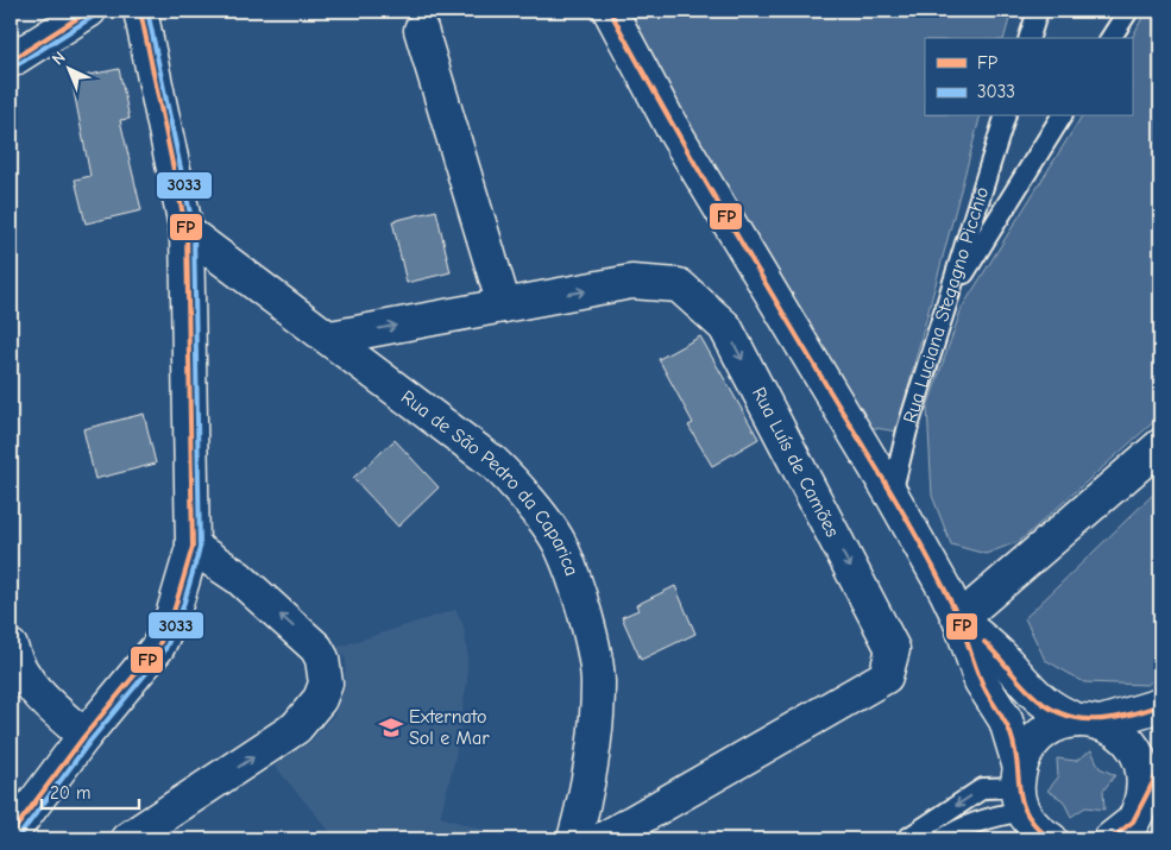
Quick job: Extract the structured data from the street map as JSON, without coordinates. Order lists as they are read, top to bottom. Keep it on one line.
{"streets":{"street":["Rua Luís de Camões","Rua de São Pedro da Caparica"],"lane":["Rua Luciana Stegagno Picchio"]},"crossings":[["Rua Luís de Camões","Rua de São Pedro da Caparica"]],"places":{"school or university":["Externato Sol e Mar"]},"lines":["transit line FP","transit line 3033"],"legend":["FP","3033"],"scale_bar":"20 m","north":"top left"}
